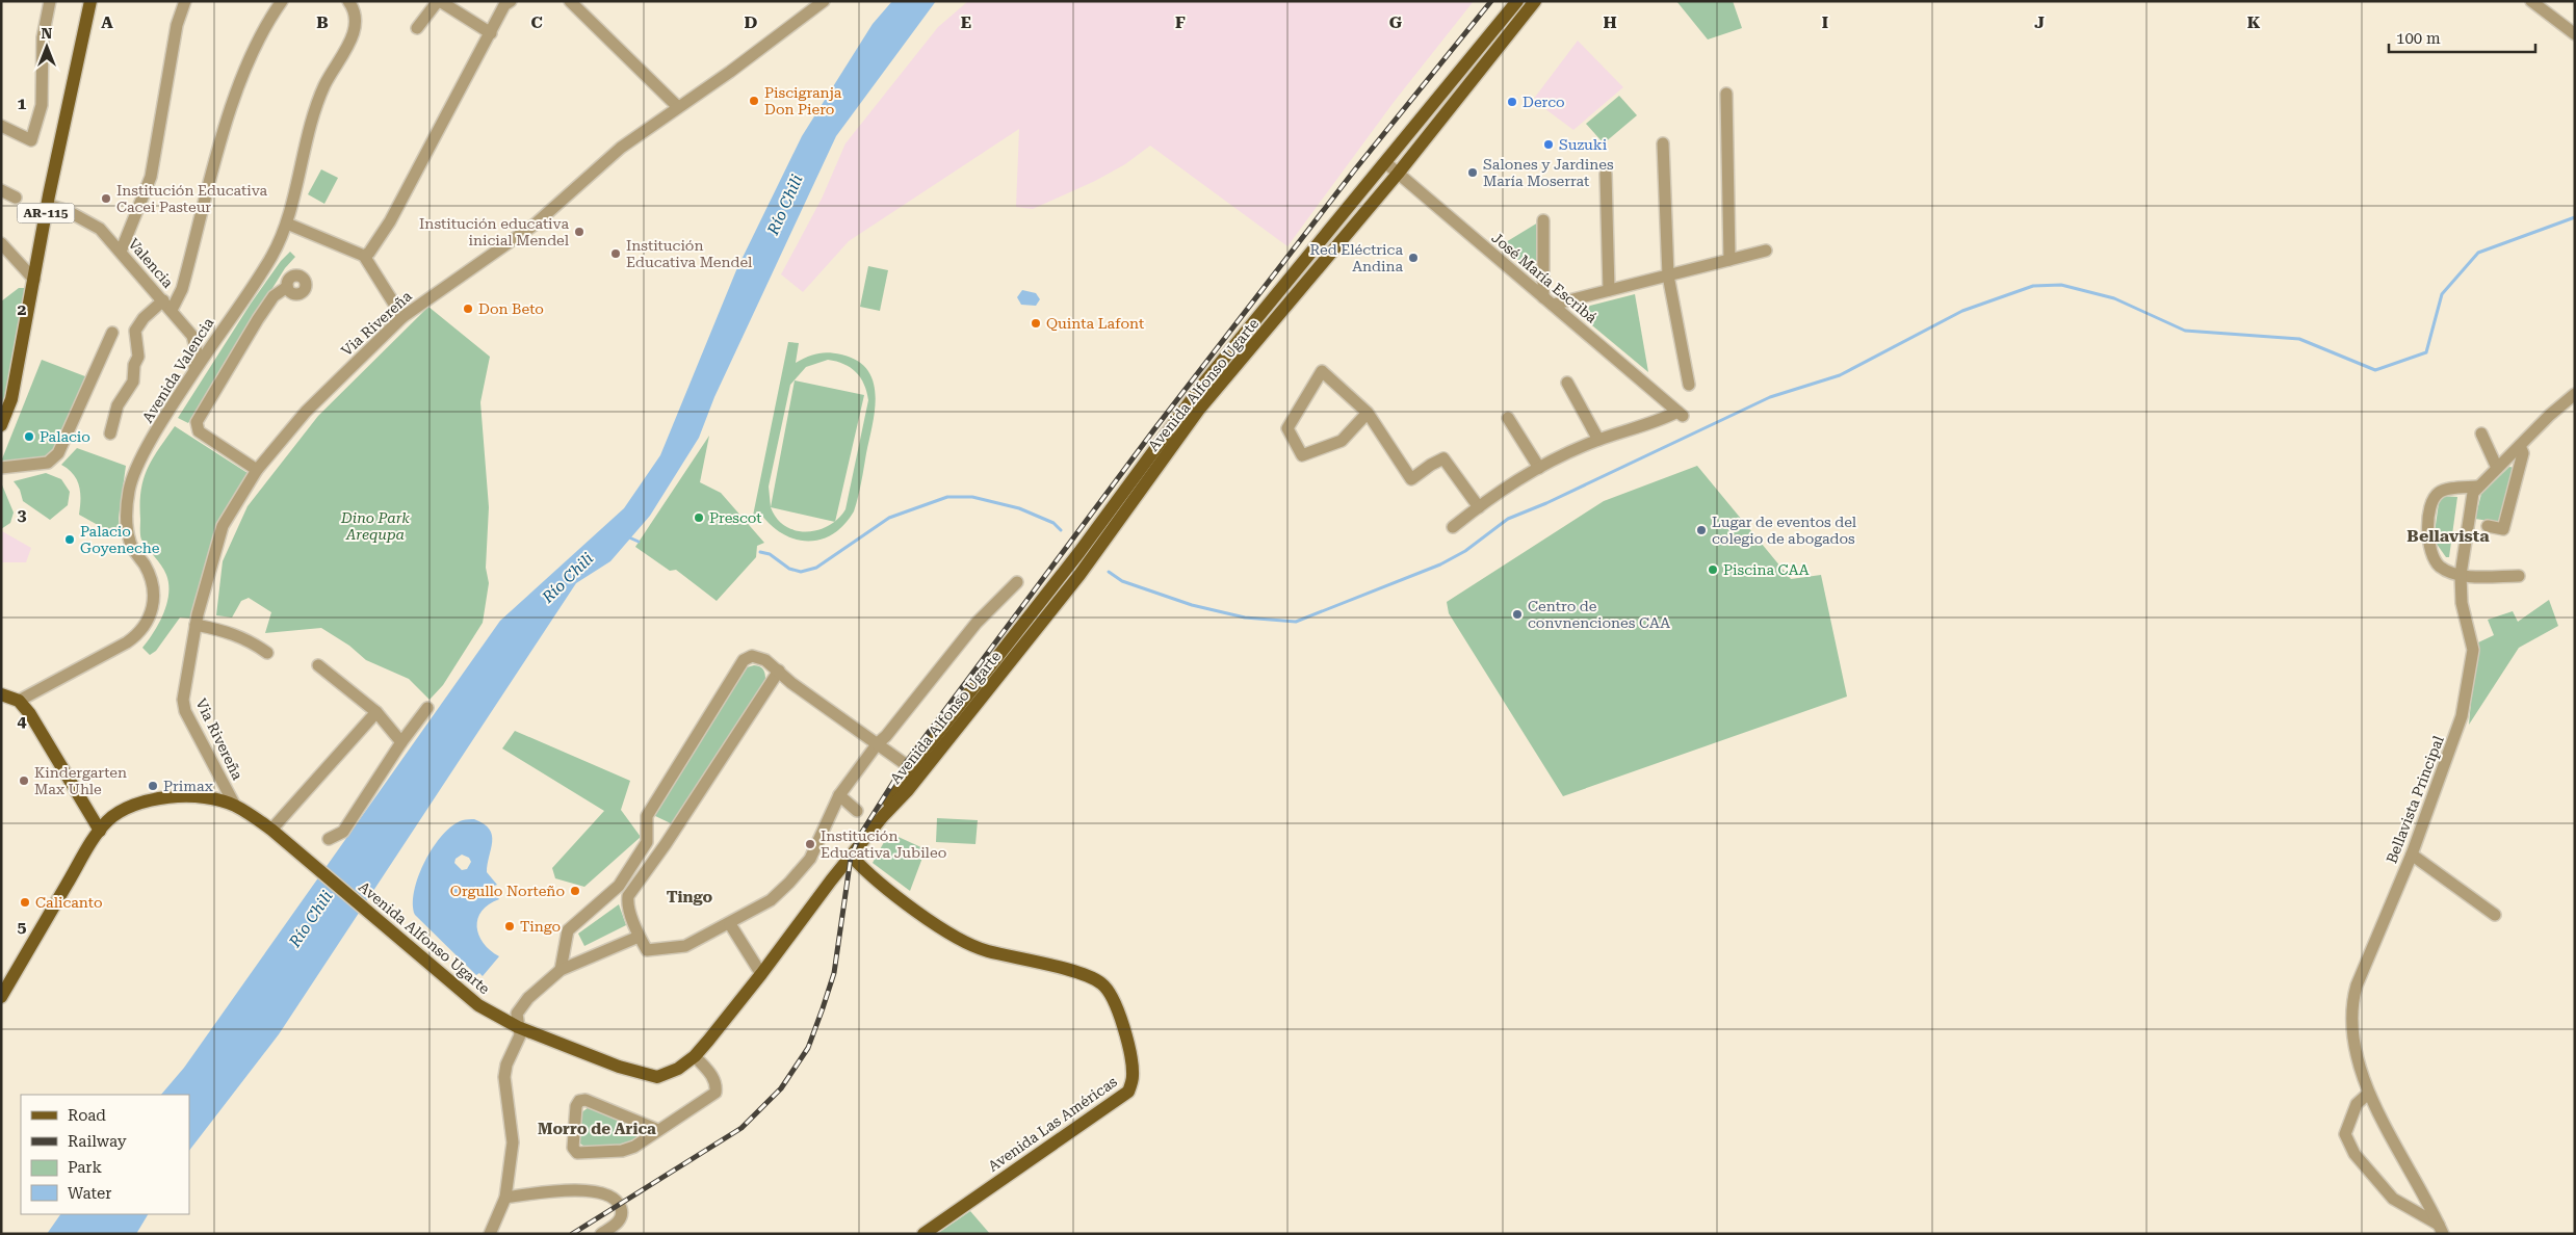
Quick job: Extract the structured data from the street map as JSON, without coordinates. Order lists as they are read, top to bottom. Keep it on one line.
{"streets":{"main road":["AR-115","Avenida Alfonso Ugarte","Avenida Las Américas"],"street":["Valencia","José María Escribá","Via Rivereña","Avenida Valencia","Bellavista Principal"]},"crossings":[["AR-115","Valencia"],["Valencia","Avenida Valencia"],["José María Escribá","Avenida Alfonso Ugarte"],["Via Rivereña","Avenida Alfonso Ugarte"],["Avenida Alfonso Ugarte","Avenida Las Américas"]],"districts":["Bellavista","Tingo","Morro de Arica"],"water":["Río Chili"],"parks":["Dino Park Arequpa"],"places":["Piscigranja Don Piero","Derco","Suzuki","Salones y Jardines María Moserrat","Institución Educativa Cacei Pasteur","Institución educativa inicial Mendel","Institución Educativa Mendel","Red Eléctrica Andina","Don Beto","Quinta Lafont","Palacio","Prescot","Lugar de eventos del colegio de abogados","Palacio Goyeneche","Piscina CAA","Centro de convnenciones CAA","Kindergarten Max Uhle","Primax","Institución Educativa Jubileo","Orgullo Norteño","Calicanto","Tingo"],"legend":["Road","Railway","Park","Water"],"scale_bar":"100 m","north":"top","grid":{"columns":["A","B","C","D","E","F","G","H","I","J","K"],"rows":["1","2","3","4","5"]}}
